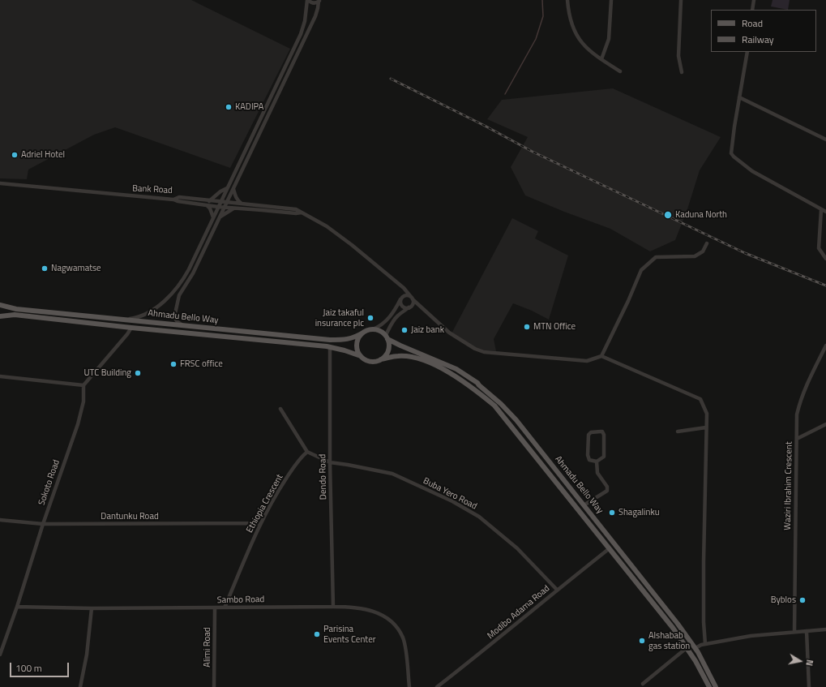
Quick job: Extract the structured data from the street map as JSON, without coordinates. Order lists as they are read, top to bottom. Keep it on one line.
{"streets":{"main road":["Ahmadu Bello Way"],"street":["Bank Road","Dendo Road","Sokoto Road","Waziri Ibrahim Crescent","Buba Yero Road","Ethiopia Crescent","Dantunku Road","Sambo Road","Modibo Adama Road","Alimi Road"]},"crossings":[["Ahmadu Bello Way","Dendo Road"],["Ahmadu Bello Way","Modibo Adama Road"],["Dendo Road","Buba Yero Road"],["Dendo Road","Sambo Road"],["Sokoto Road","Dantunku Road"],["Sokoto Road","Sambo Road"],["Buba Yero Road","Modibo Adama Road"],["Ethiopia Crescent","Dantunku Road"],["Ethiopia Crescent","Sambo Road"],["Sambo Road","Alimi Road"]],"places":["KADIPA","Adriel Hotel","Kaduna North","Nagwamatse","Jaiz takaful insurance plc","MTN Office","Jaiz bank","FRSC office","UTC Building","Shagalinku","Byblos","Parisina Events Center","Alshabab gas station"],"legend":["Road","Railway"],"scale_bar":"100 m","north":"right"}
